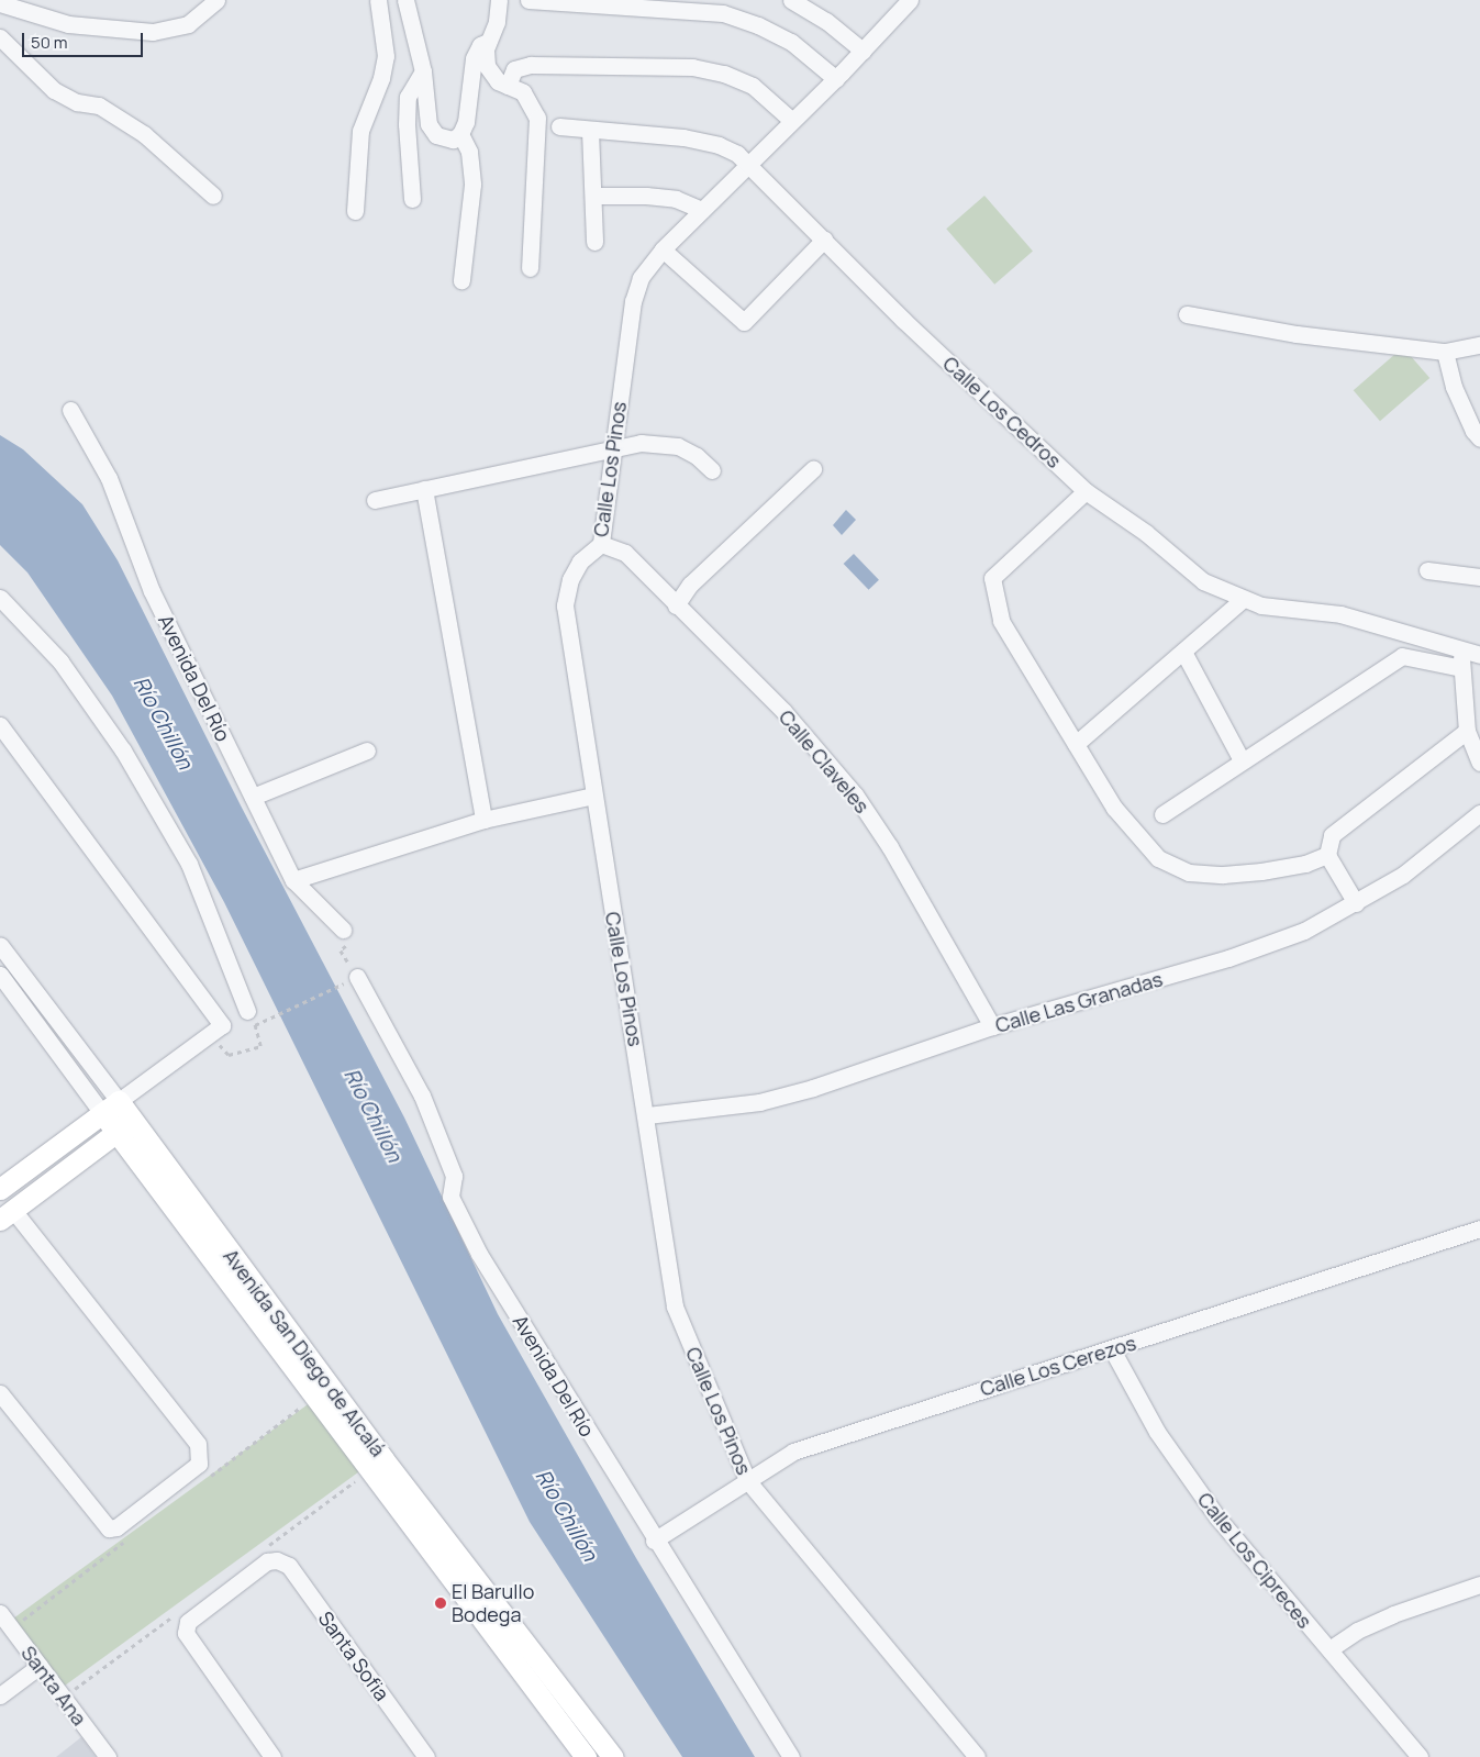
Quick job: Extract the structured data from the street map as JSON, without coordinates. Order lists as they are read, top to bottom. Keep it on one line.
{"streets":{"main road":["Avenida San Diego de Alcalá"],"street":["Calle Los Cedros","Calle Los Pinos","Avenida Del Río","Calle Claveles","Calle Las Granadas","Calle Los Cerezos","Calle Los Cipreces","Santa Sofia","Santa Ana"]},"crossings":[["Calle Los Cedros","Calle Los Pinos"],["Calle Los Pinos","Calle Claveles"],["Calle Los Pinos","Calle Las Granadas"],["Calle Los Pinos","Calle Los Cerezos"],["Avenida Del Río","Calle Los Cerezos"],["Calle Claveles","Calle Las Granadas"],["Calle Los Cerezos","Calle Los Cipreces"]],"water":["Río Chillón"],"places":["El Barullo Bodega"],"scale_bar":"50 m"}
